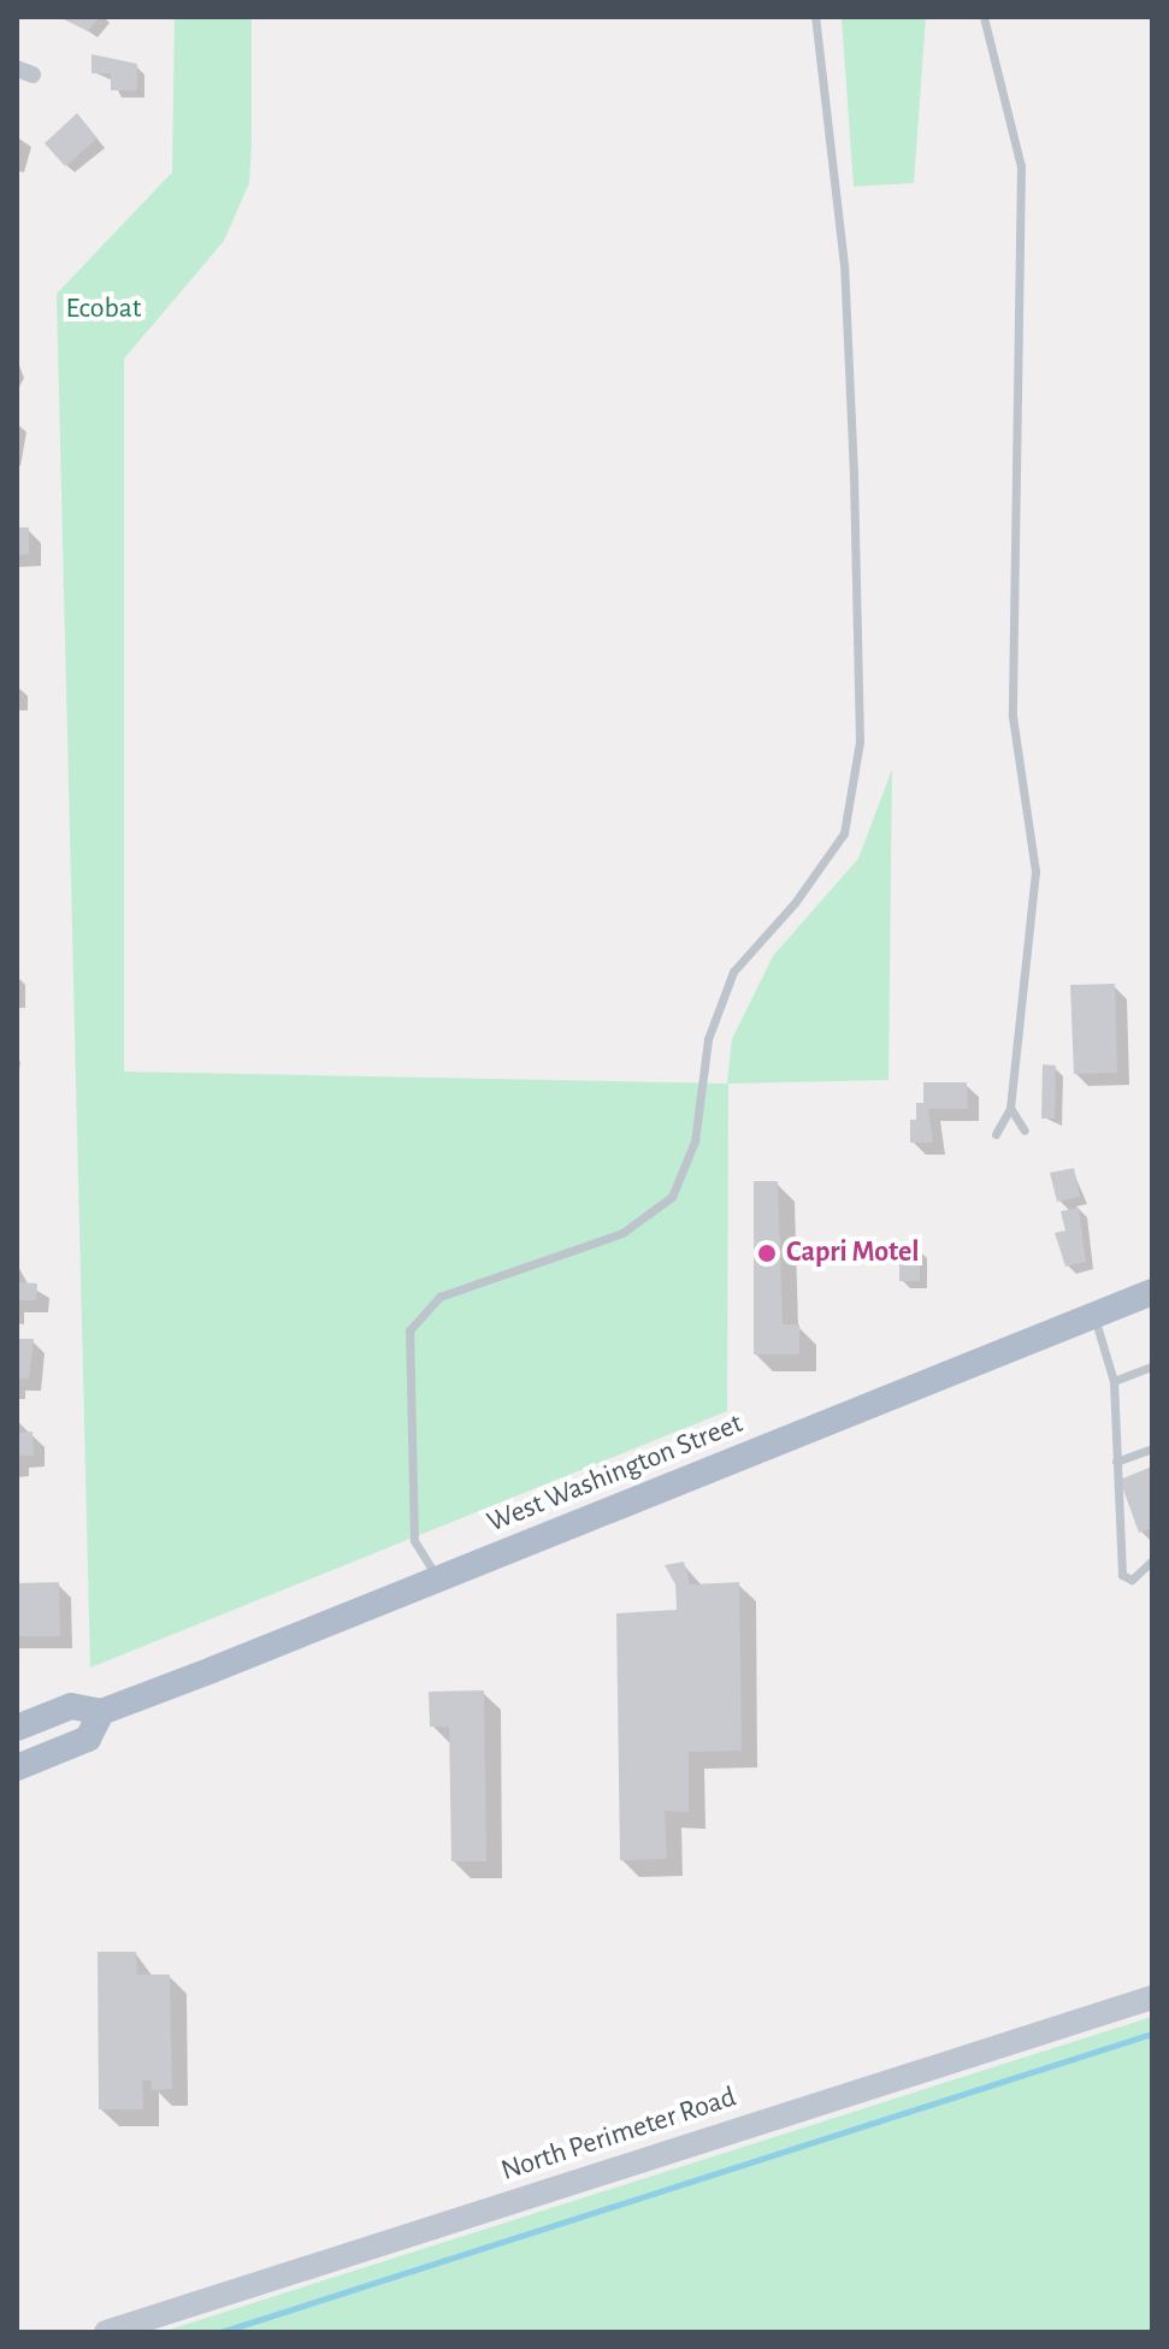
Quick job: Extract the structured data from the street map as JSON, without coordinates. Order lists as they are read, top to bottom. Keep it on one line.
{"streets":{"main road":["West Washington Street"],"street":["North Perimeter Road"]},"parks":["Ecobat"],"places":["Capri Motel"]}
